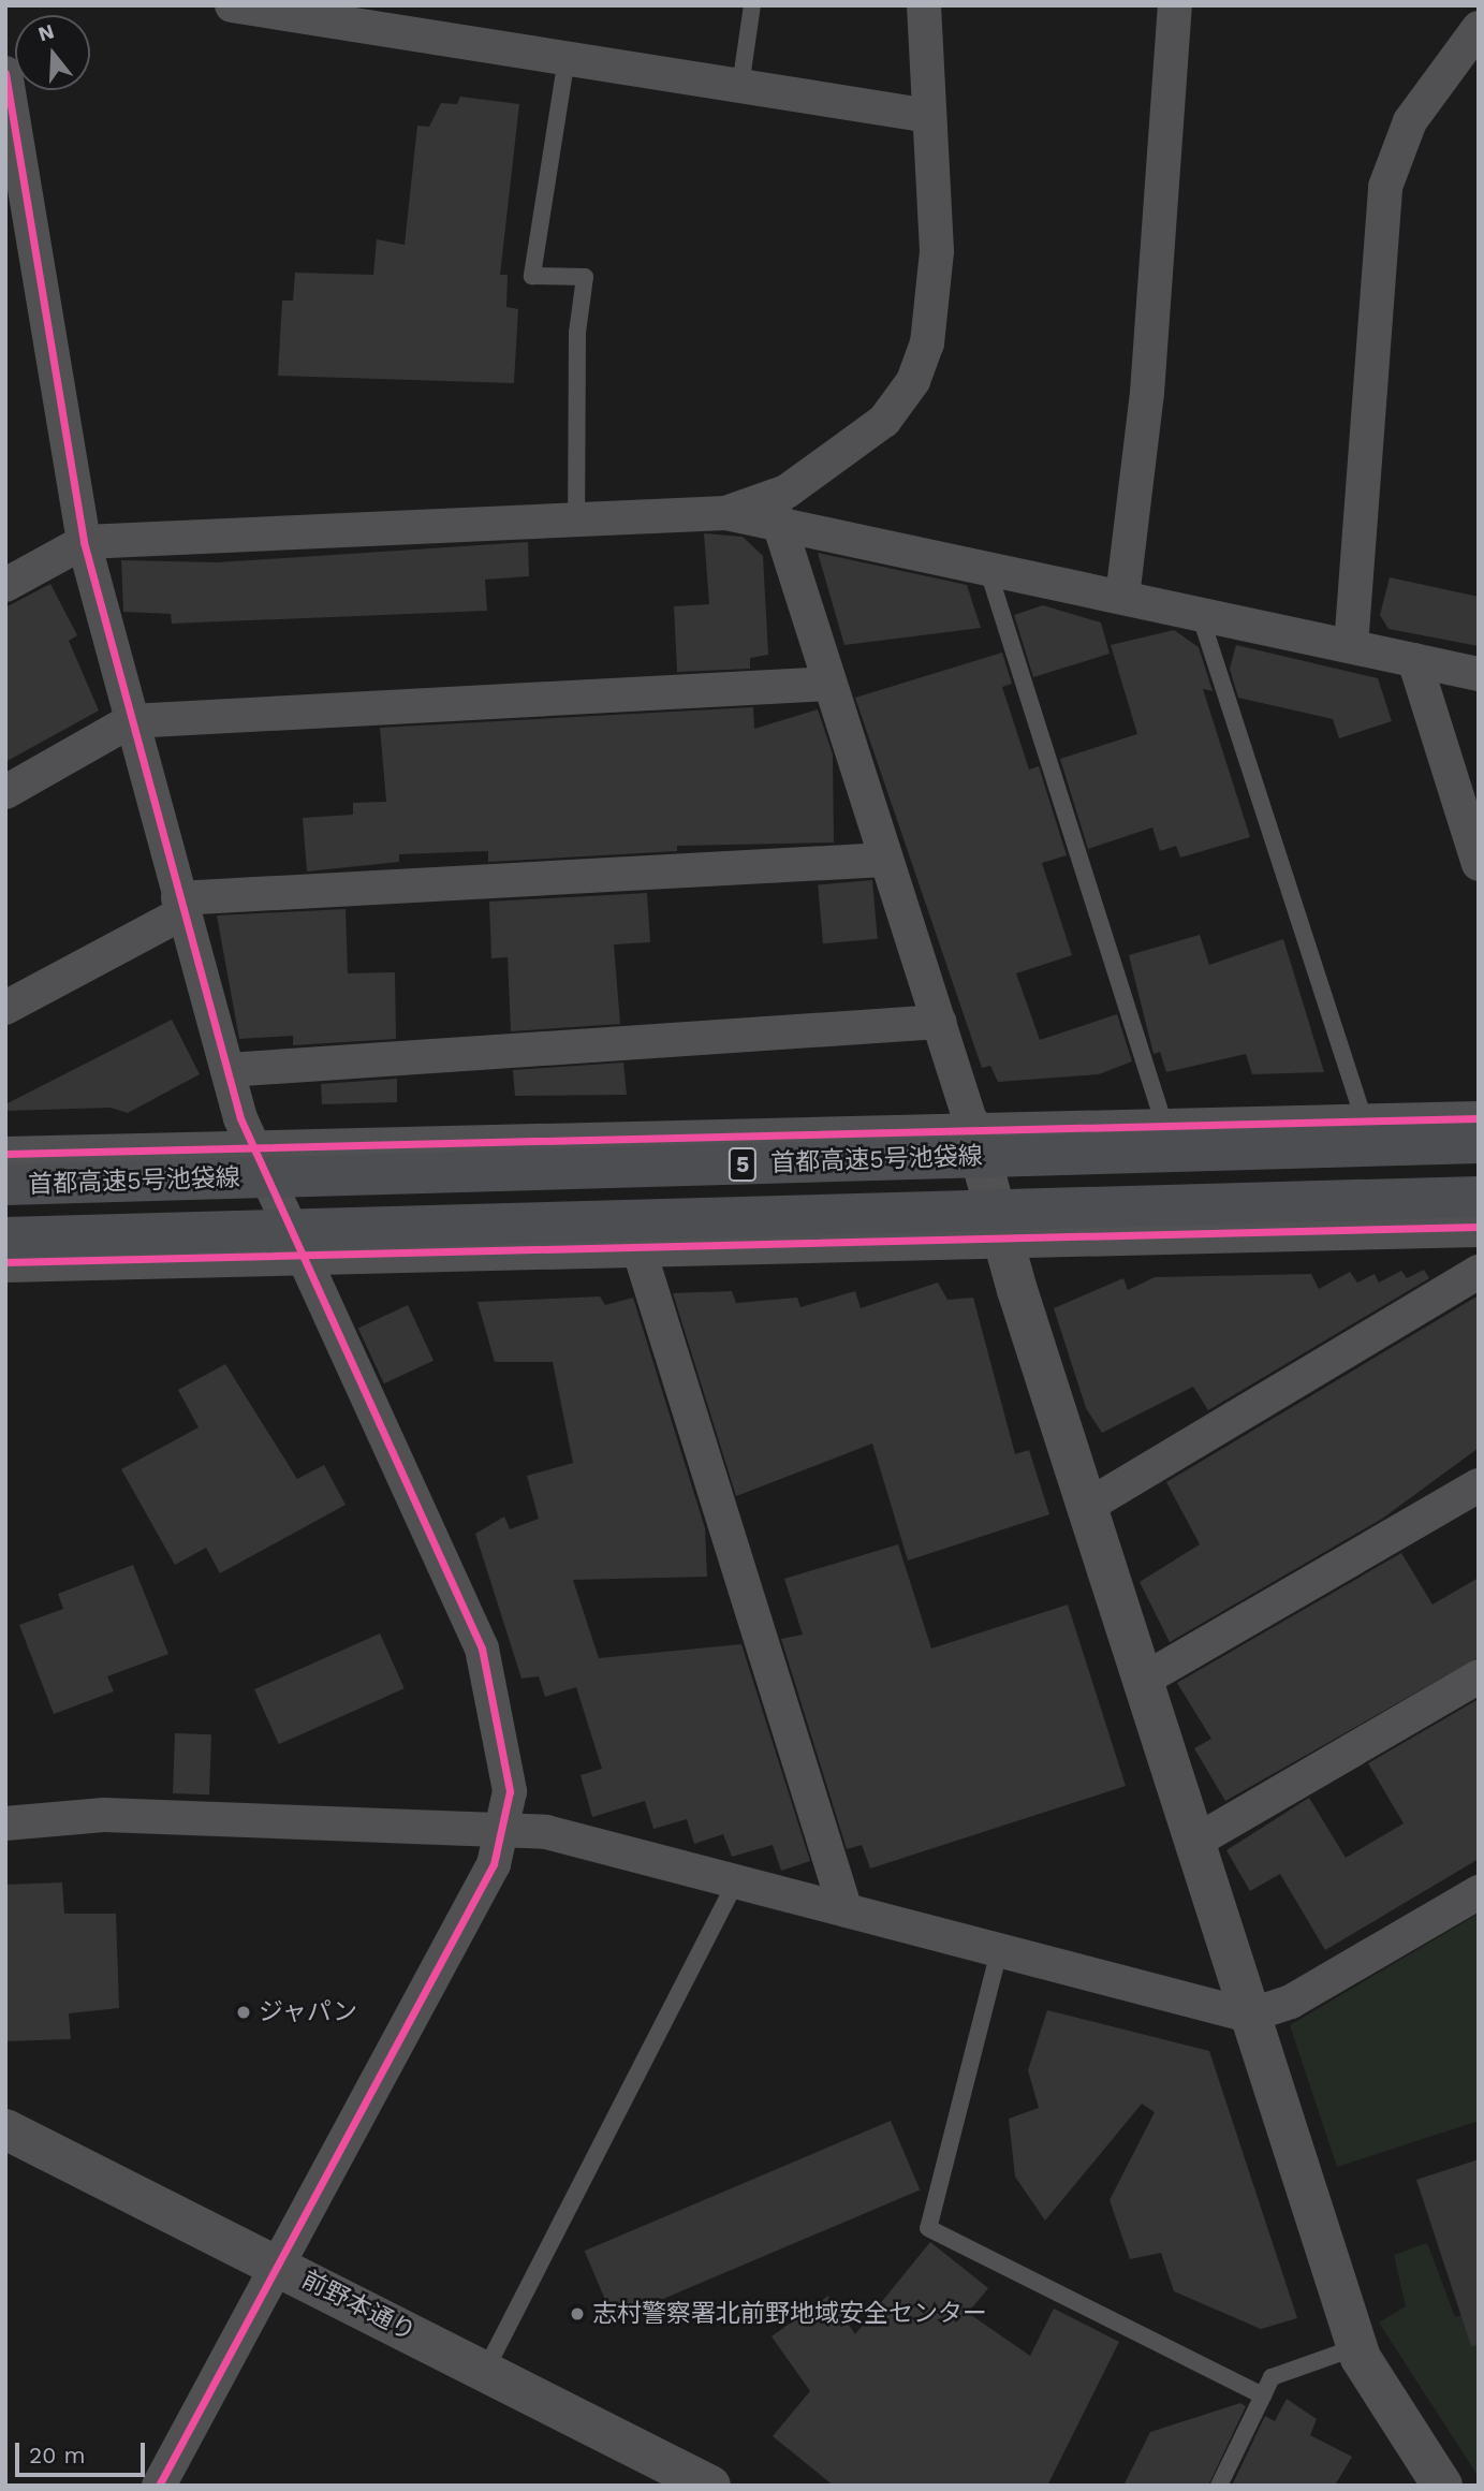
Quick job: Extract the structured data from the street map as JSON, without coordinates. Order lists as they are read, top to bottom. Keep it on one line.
{"streets":{"highway":["首都高速5号池袋線","5"],"street":["前野本通り"]},"places":["ジャパン","志村警察署北前野地域安全センター"],"scale_bar":"20 m","north":"top"}
